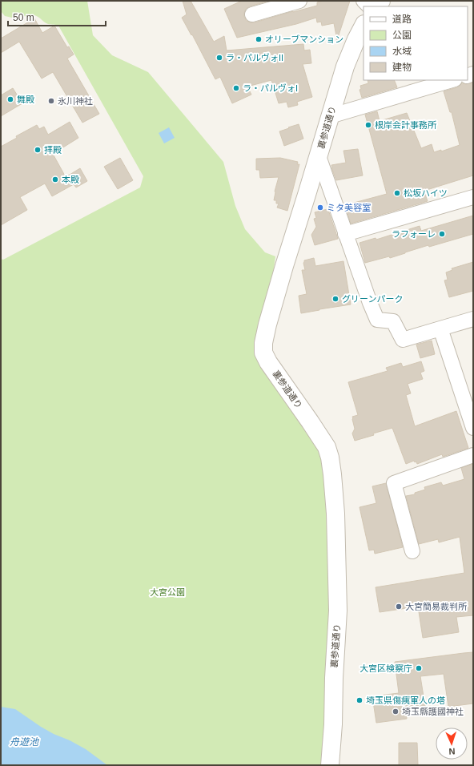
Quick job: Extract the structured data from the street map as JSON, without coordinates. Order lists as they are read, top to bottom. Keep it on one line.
{"streets":{"street":["裏参道通り"]},"water":["舟遊池"],"parks":["大宮公園"],"places":["オリーブマンション","ラ・パルヴォII","ラ・パルヴォI","舞殿","氷川神社","根岸会計事務所","拝殿","本殿","松坂ハイツ","ミタ美容室","ラフォーレ","グリーンパーク","大宮簡易裁判所","大宮区検察庁","埼玉県傷痍軍人の塔","埼玉縣護國神社"],"legend":["道路","公園","水域","建物"],"scale_bar":"50 m","north":"bottom"}
